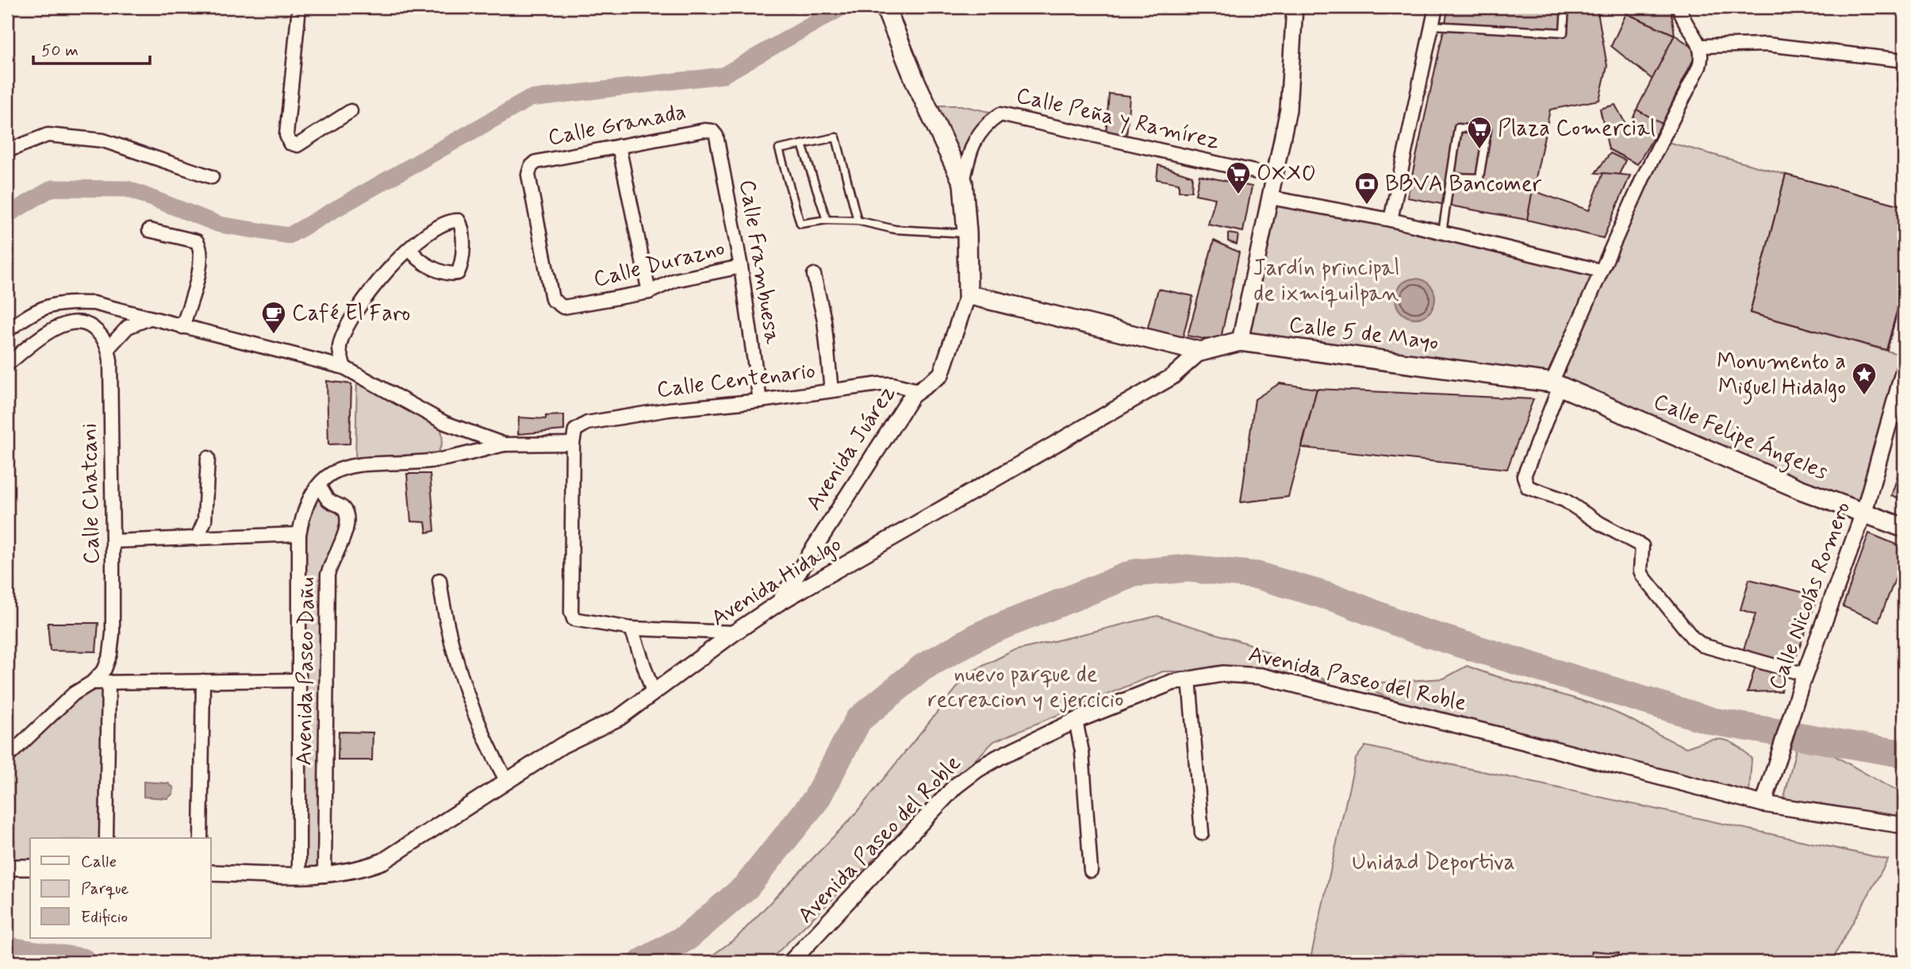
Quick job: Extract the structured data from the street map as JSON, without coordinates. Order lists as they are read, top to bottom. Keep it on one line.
{"streets":{"main road":["Calle 5 de Mayo","Calle Felipe Ángeles","Avenida Juárez"],"street":["Calle Peña y Ramírez","Calle Granada","Calle Frambuesa","Calle Durazno","Calle Centenario","Calle Chatcani","Avenida Hidalgo","Calle Nicolás Romero","Avenida Paseo Dañu","Avenida Paseo del Roble"]},"crossings":[["Calle Peña y Ramírez","Avenida Juárez"],["Calle Granada","Calle Frambuesa"],["Calle Granada","Calle Durazno"],["Calle Frambuesa","Calle Durazno"],["Calle Frambuesa","Calle Centenario"],["Calle 5 de Mayo","Calle Felipe Ángeles"],["Calle 5 de Mayo","Avenida Juárez"],["Calle 5 de Mayo","Avenida Hidalgo"],["Calle Centenario","Avenida Juárez"],["Calle Felipe Ángeles","Calle Nicolás Romero"],["Avenida Juárez","Avenida Hidalgo"],["Avenida Hidalgo","Avenida Paseo Dañu"],["Calle Nicolás Romero","Avenida Paseo del Roble"]],"parks":["Jardín principal de ixmiquilpan","nuevo parque de recreacion y ejercicio","Unidad Deportiva"],"places":{"supermarket":["Plaza Comercial","OXXO"],"bank":["BBVA Bancomer"],"cafe":["Café El Faro"],"place":["Monumento a Miguel Hidalgo"]},"legend":["Calle","Parque","Edificio"],"scale_bar":"50 m"}
